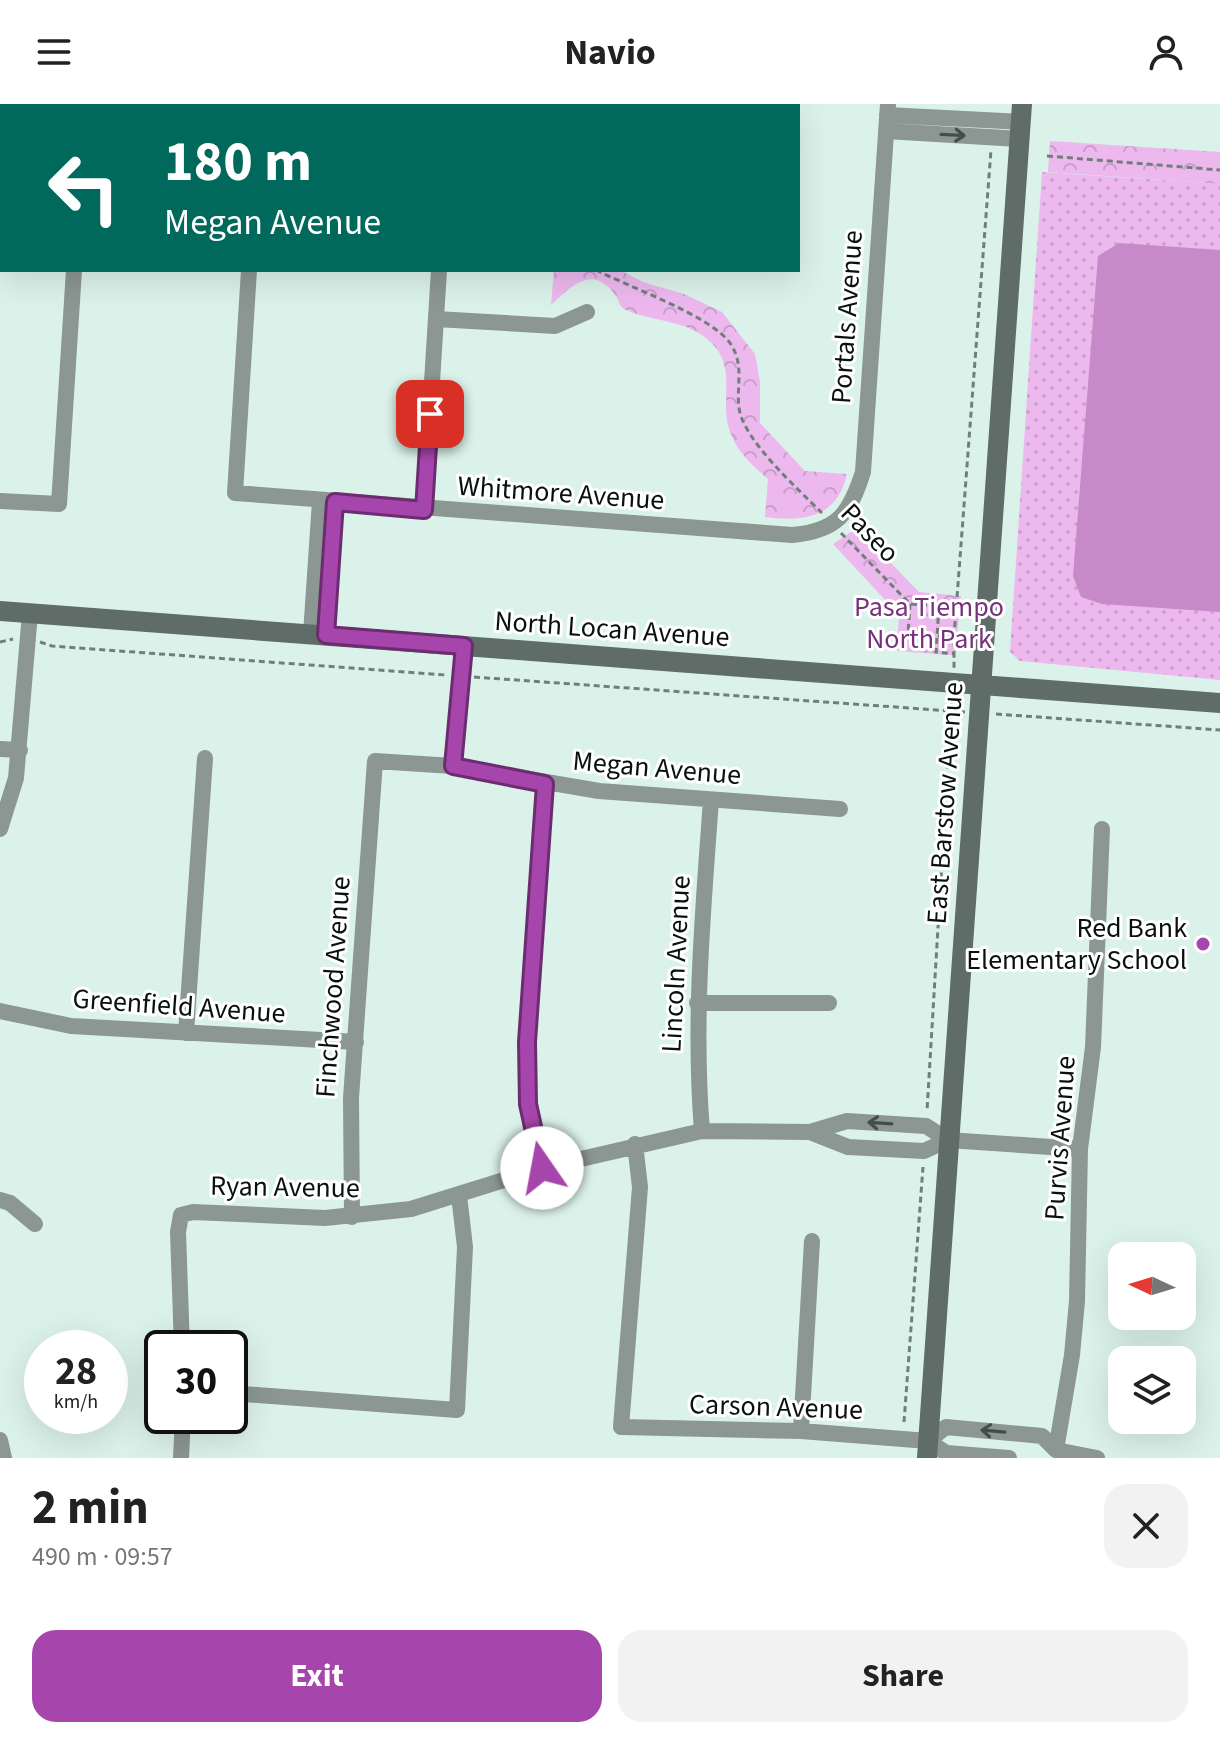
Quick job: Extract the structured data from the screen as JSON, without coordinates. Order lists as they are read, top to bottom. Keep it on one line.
{"streets":{"street":["Portals Avenue","Whitmore Avenue","North Locan Avenue","Megan Avenue","East Barstow Avenue","Lincoln Avenue","Finchwood Avenue","Greenfield Avenue","Purvis Avenue","Ryan Avenue","Carson Avenue"],"path":["Paseo"]},"crossings":[["Portals Avenue","Whitmore Avenue"],["Portals Avenue","Paseo"],["Whitmore Avenue","Paseo"],["North Locan Avenue","East Barstow Avenue"],["Megan Avenue","Lincoln Avenue"],["Megan Avenue","Finchwood Avenue"],["East Barstow Avenue","Ryan Avenue"],["East Barstow Avenue","Carson Avenue"],["Lincoln Avenue","Ryan Avenue"],["Finchwood Avenue","Greenfield Avenue"],["Finchwood Avenue","Ryan Avenue"],["Purvis Avenue","Carson Avenue"],["Ryan Avenue","Carson Avenue"]],"parks":["Pasa Tiempo North Park"],"places":["Red Bank Elementary School"],"north":"left","page":{"header":"Navio","turn":["180 m","Megan Avenue"],"speed":"28 km/h","limit":"30","heading":["2 min","490 m · 09:57"],"buttons":["Exit","Share"]}}
